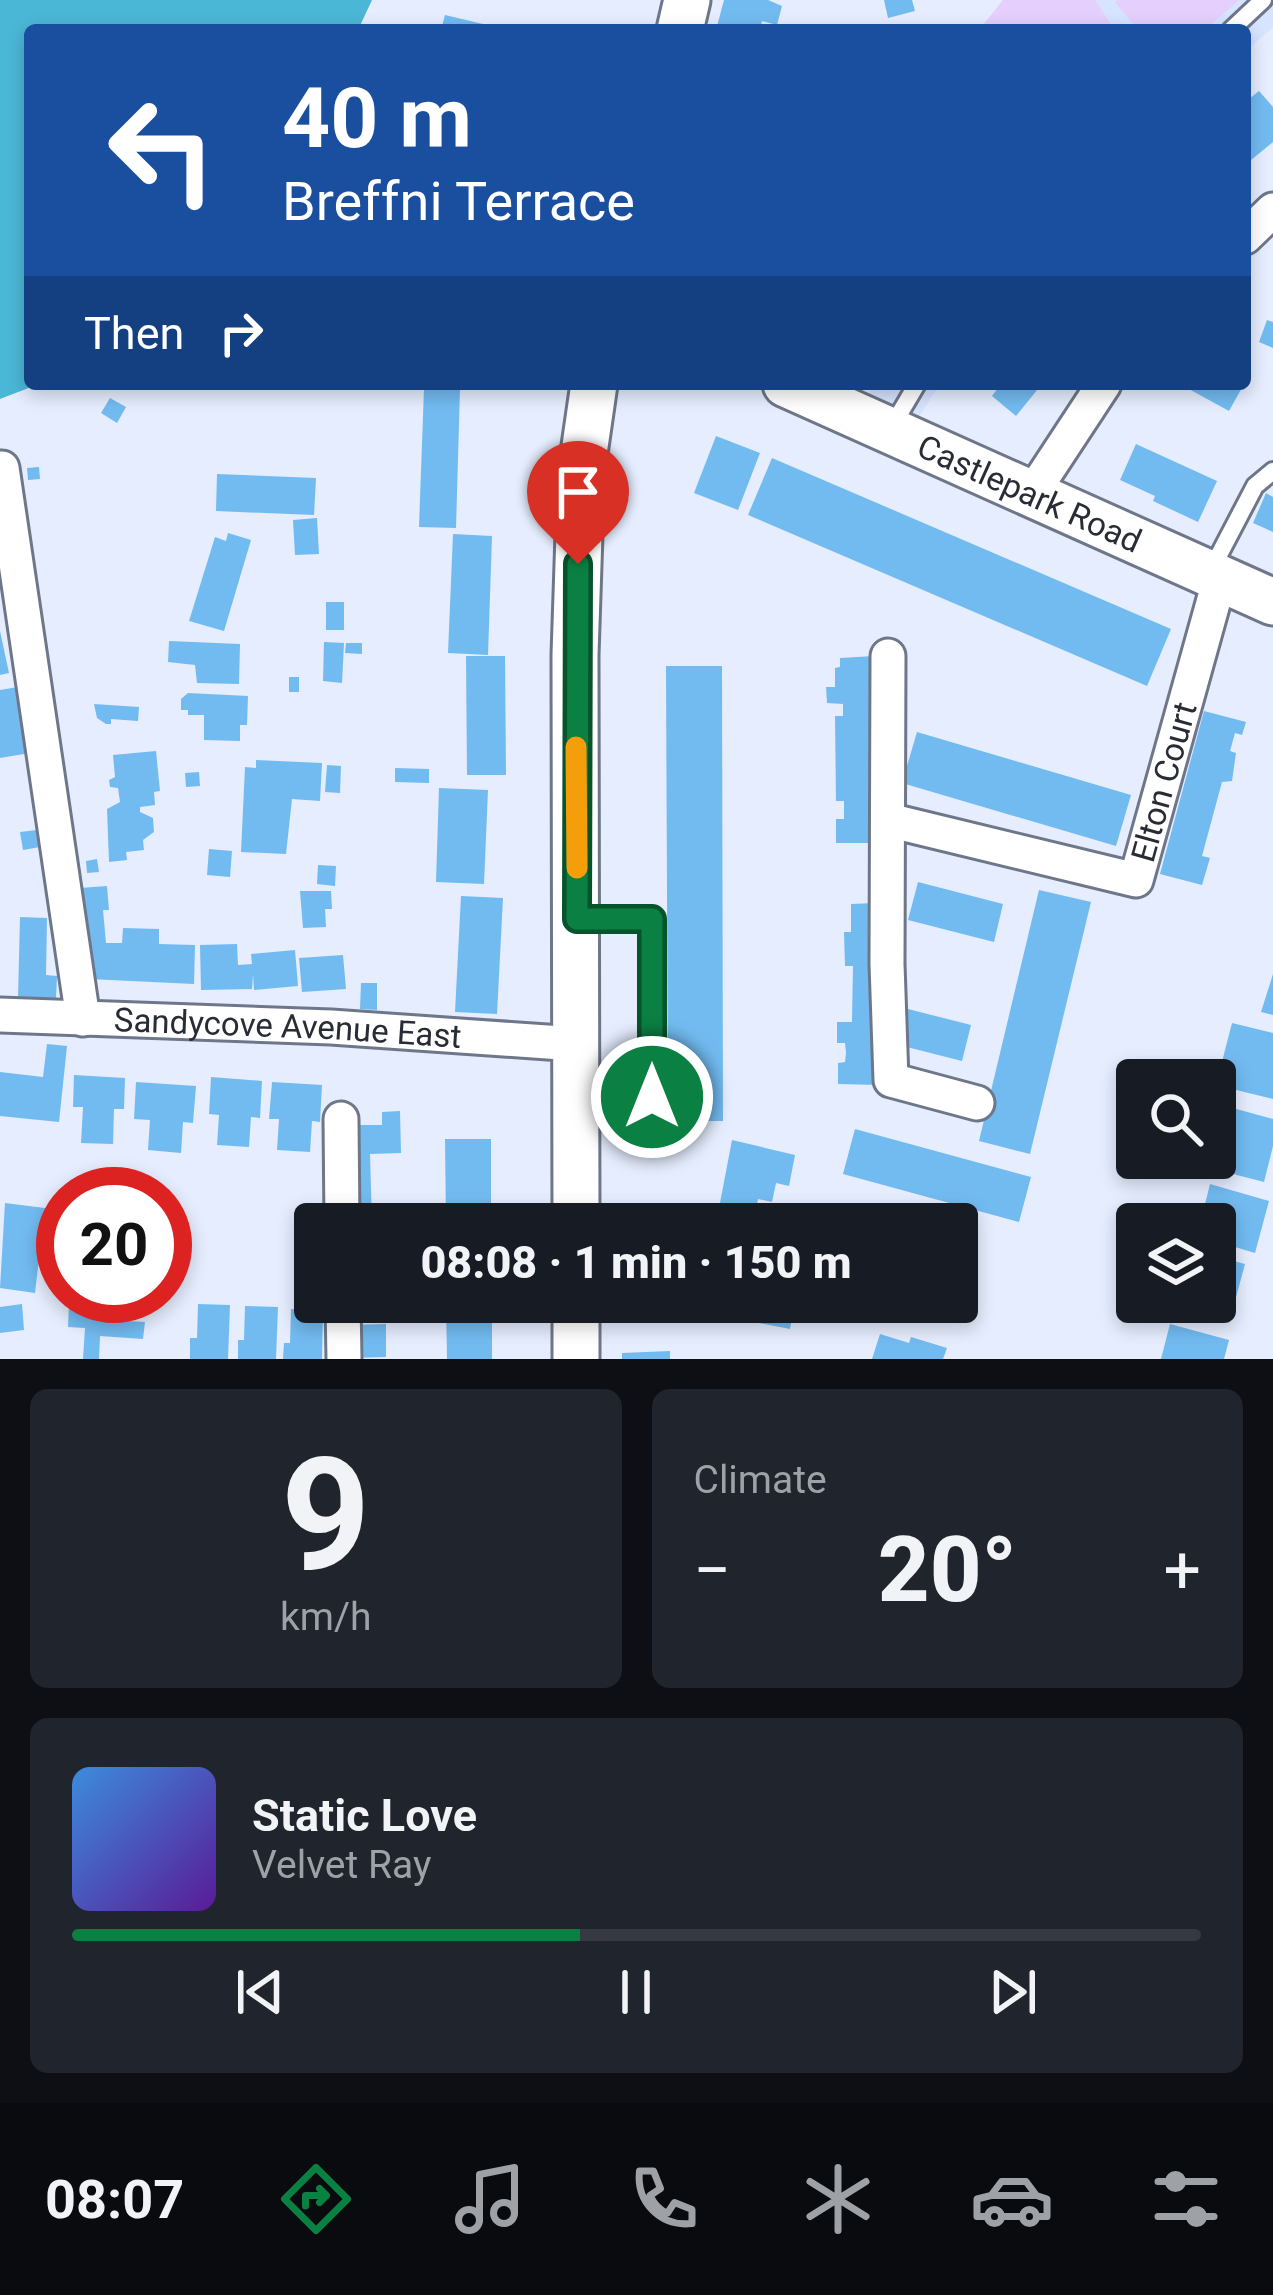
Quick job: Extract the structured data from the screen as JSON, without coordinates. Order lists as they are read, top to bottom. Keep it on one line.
{"streets":{"main road":["Castlepark Road"],"street":["Elton Court","Sandycove Avenue East"]},"crossings":[["Castlepark Road","Elton Court"]],"page":{"turn":["40 m","Breffni Terrace"],"then":"Then","limit":"20","trip":"08:08 · 1 min · 150 m","tile":[["9","km/h"],"Climate"],"heat":["−","20°","+"],"song":["Static Love","Velvet Ray"],"tabs":"08:07"}}
